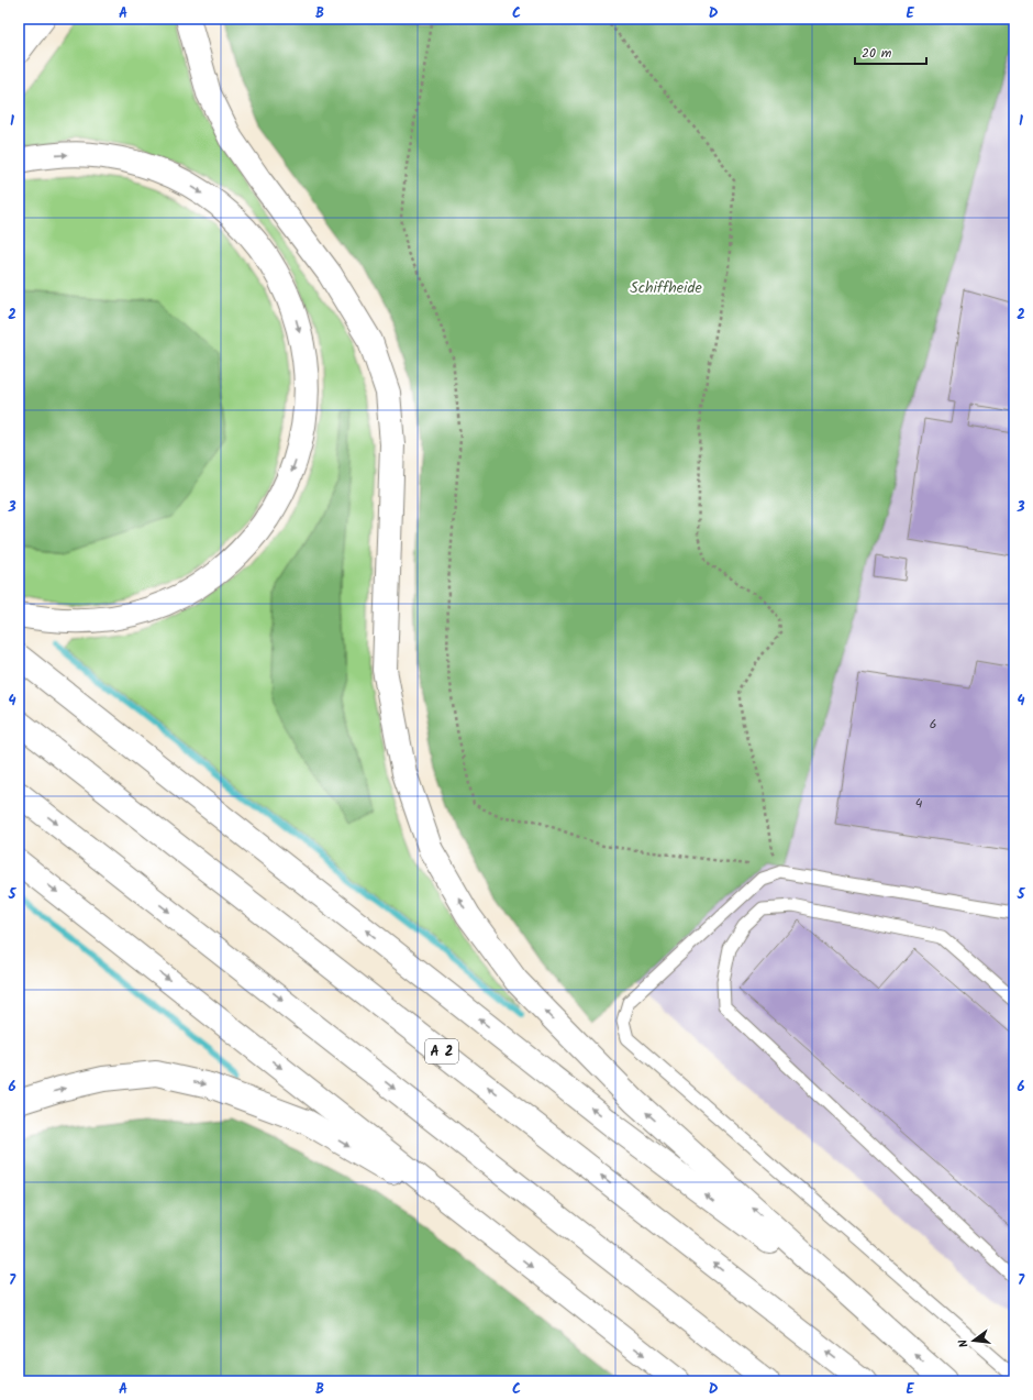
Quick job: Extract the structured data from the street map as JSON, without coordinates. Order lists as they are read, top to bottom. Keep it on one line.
{"streets":{"highway":["A 2"]},"parks":["Schiffheide"],"house_numbers":["6","4"],"scale_bar":"20 m","north":"left","grid":{"columns":["A","B","C","D","E"],"rows":["1","2","3","4","5","6","7"]}}
